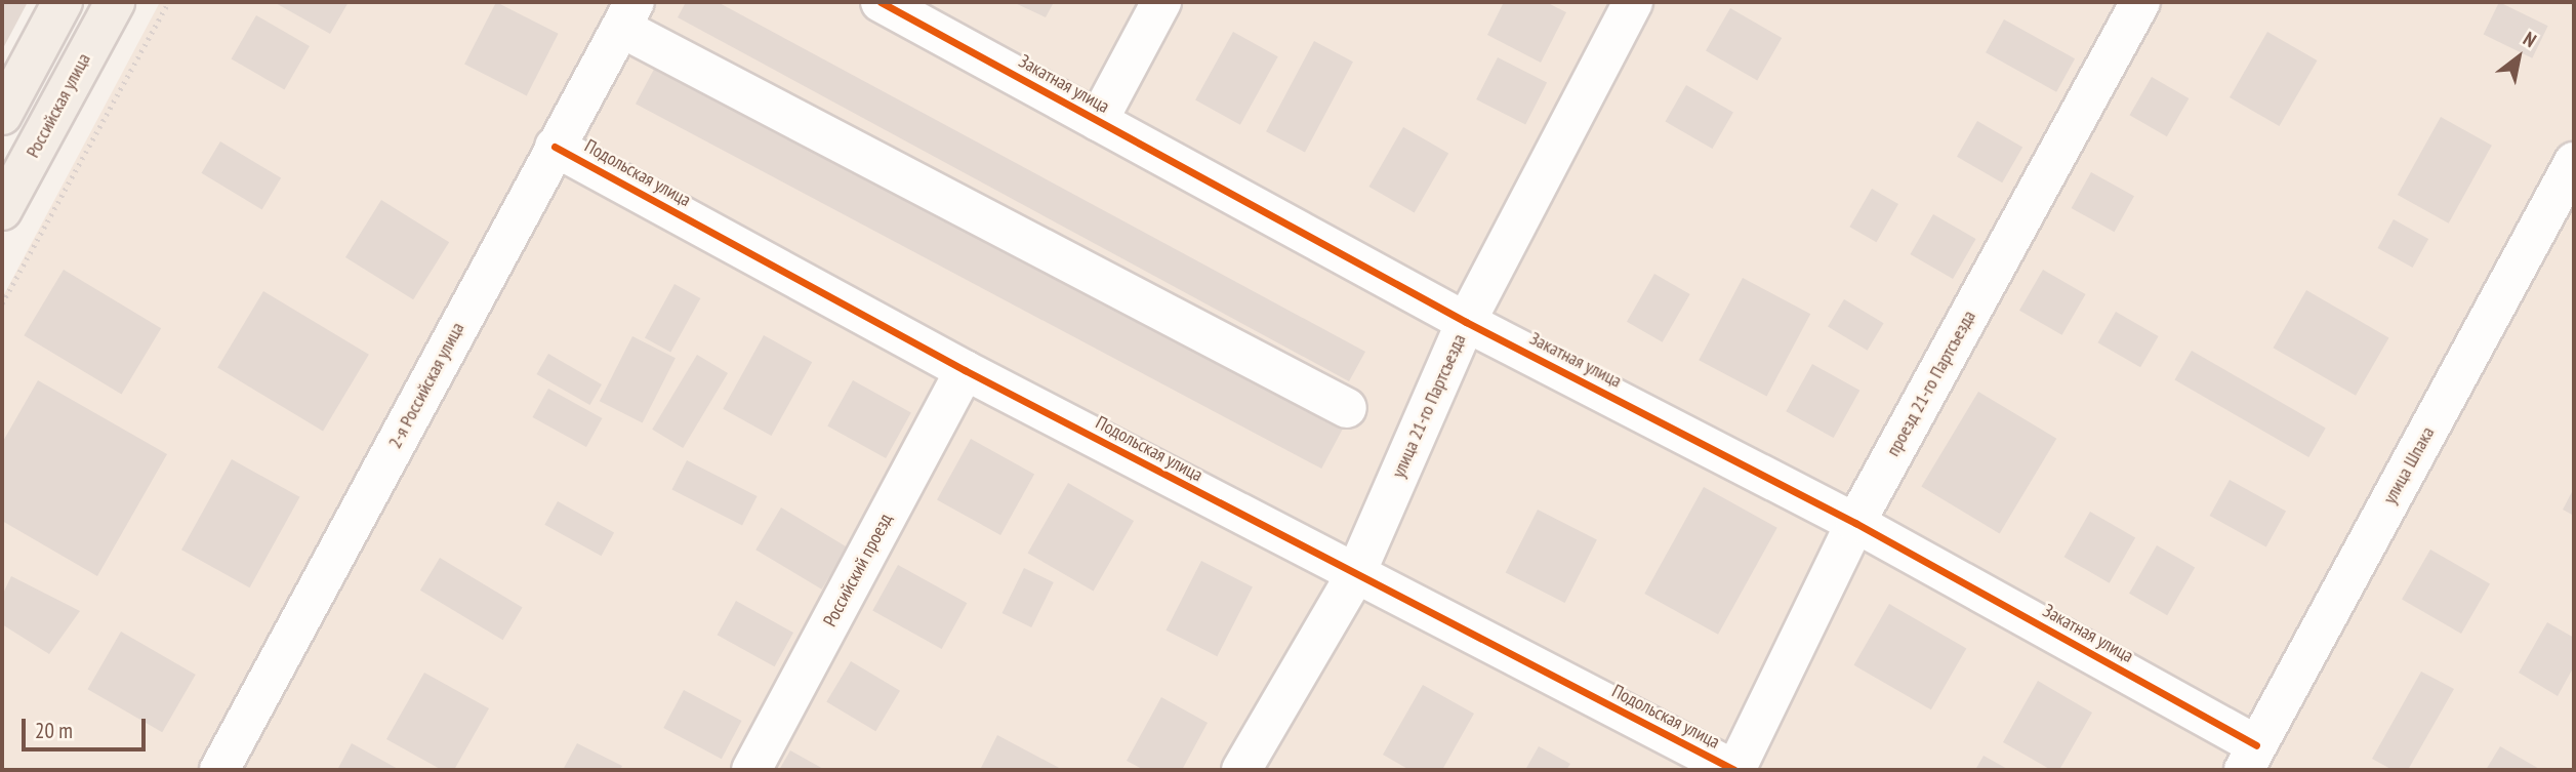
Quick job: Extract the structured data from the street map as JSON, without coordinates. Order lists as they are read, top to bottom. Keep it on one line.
{"streets":{"main road":["Российская улица"],"street":["Закатная улица","Подольская улица","проезд 21-го Партсъезда","2-я Российская улица","улица 21-го Партсъезда","улица Шпака","Российский проезд"]},"crossings":[["Закатная улица","проезд 21-го Партсъезда"],["Закатная улица","улица 21-го Партсъезда"],["Закатная улица","улица Шпака"],["Подольская улица","проезд 21-го Партсъезда"],["Подольская улица","2-я Российская улица"],["Подольская улица","улица 21-го Партсъезда"],["Подольская улица","Российский проезд"]],"scale_bar":"20 m","north":"top right"}
